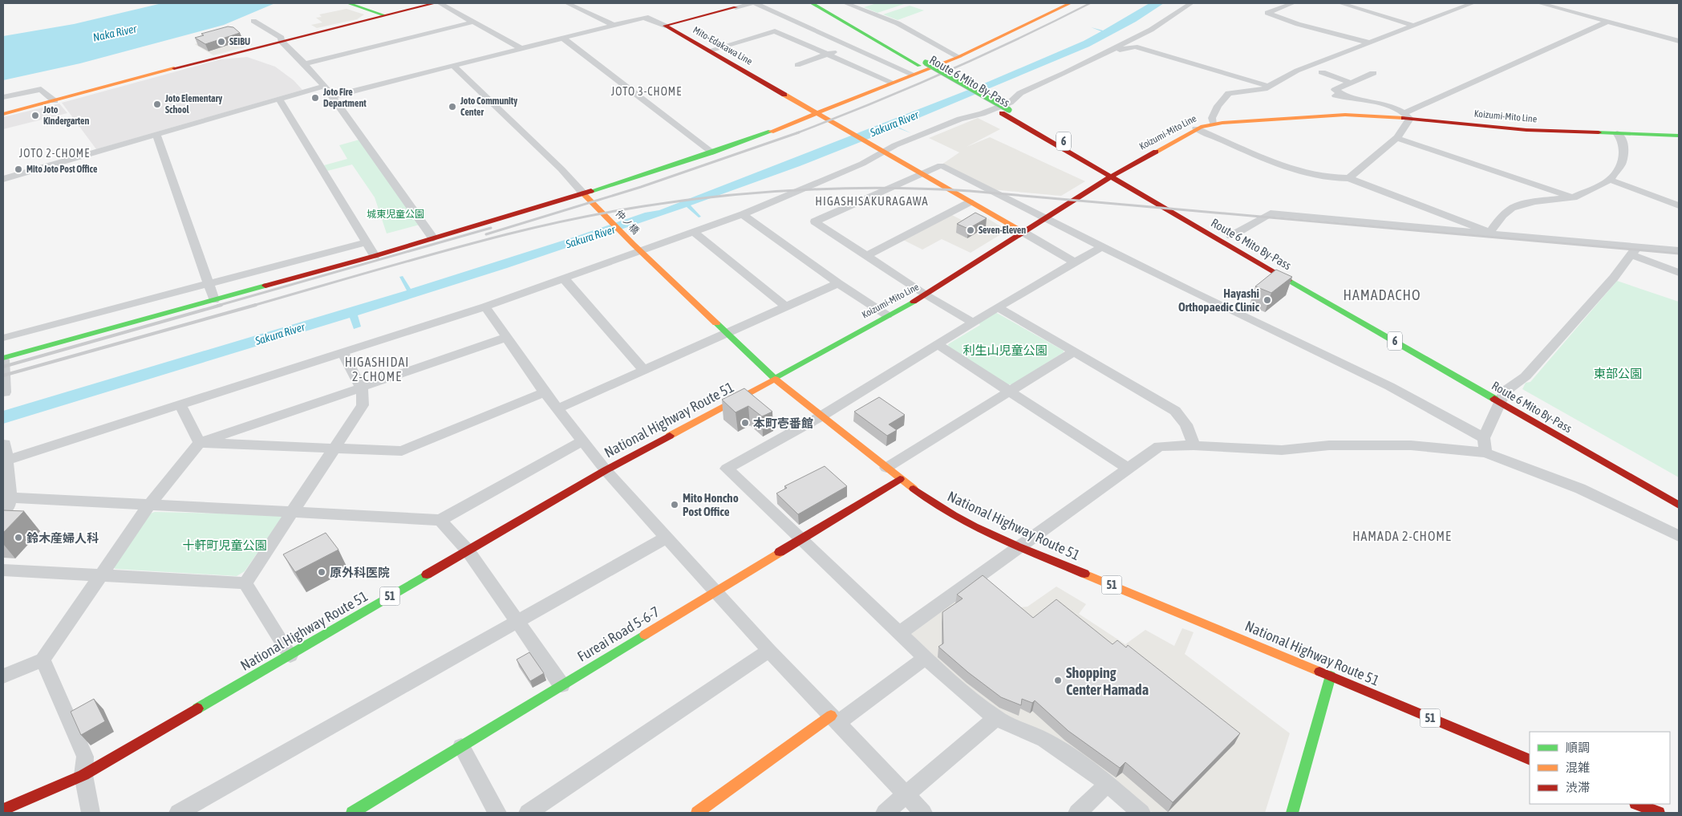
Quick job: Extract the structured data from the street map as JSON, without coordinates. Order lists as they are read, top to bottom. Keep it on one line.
{"streets":{"main road":["Mito-Edakawa Line","Route 6 Mito By-Pass","Koizumi-Mito Line","6","仲ノ橋","National Highway Route 51","51","Fureai Road 5-6-7"]},"crossings":[["Route 6 Mito By-Pass","Koizumi-Mito Line"],["Koizumi-Mito Line","仲ノ橋"],["Koizumi-Mito Line","National Highway Route 51"],["仲ノ橋","National Highway Route 51"],["National Highway Route 51","Fureai Road 5-6-7"]],"districts":["JOTO 3-CHOME","JOTO 2-CHOME","HIGASHISAKURAGAWA","HAMADACHO","HIGASHIDAI 2-CHOME","HAMADA 2-CHOME"],"water":["Naka River","Sakura River"],"parks":["城東児童公園","利生山児童公園","東部公園","十軒町児童公園"],"places":["SEIBU","Joto Fire Department","Joto Elementary School","Joto Community Center","Joto Kindergarten","Mito Joto Post Office","Seven-Eleven","Hayashi Orthopaedic Clinic","本町壱番館","Mito Honcho Post Office","鈴木産婦人科","原外科医院","Shopping Center Hamada"],"legend":["順調","混雑","渋滞"]}
